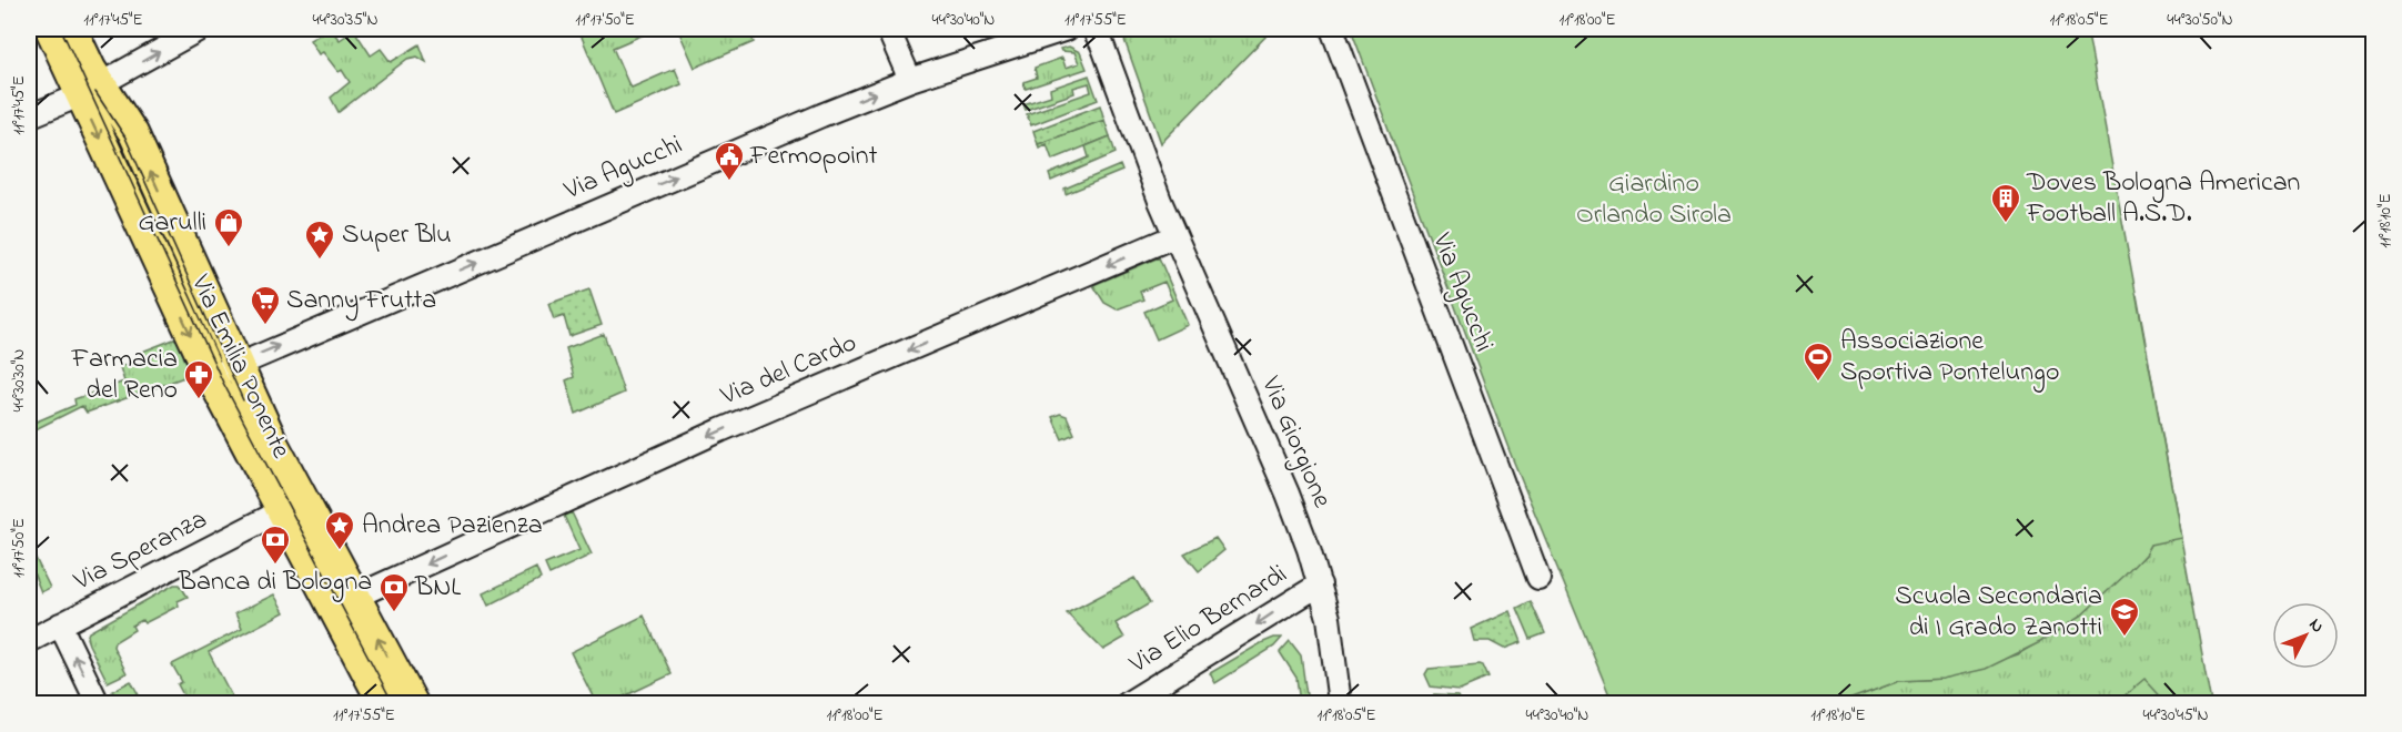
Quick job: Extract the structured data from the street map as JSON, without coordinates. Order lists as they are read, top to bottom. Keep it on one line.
{"streets":{"main road":["Via Emilia Ponente"],"street":["Via Agucchi","Via del Cardo","Via Giorgione","Via Speranza","Via Elio Bernardi"]},"crossings":[["Via Agucchi","Via Emilia Ponente"],["Via Emilia Ponente","Via del Cardo"],["Via Emilia Ponente","Via Speranza"],["Via del Cardo","Via Giorgione"],["Via Giorgione","Via Elio Bernardi"]],"one_way":["Via Agucchi","Via del Cardo","Via Elio Bernardi"],"parks":["Giardino Orlando Sirola"],"places":{"public building":["Fermopoint"],"building":["Doves Bologna American Football A.S.D."],"shop":["Garulli"],"place":["Super Blu","Andrea Pazienza"],"supermarket":["Sanny Frutta"],"sports":["Associazione Sportiva Pontelungo"],"pharmacy":["Farmacia del Reno"],"bank":["Banca di Bologna","BNL"],"school or university":["Scuola Secondaria di I Grado Zanotti"]},"north":"top right","coordinates":["11°17'45\"E","44°30'35\"N","11°17'50\"E","44°30'40\"N","11°17'55\"E","11°18'00\"E","11°18'05\"E","44°30'50\"N","11°18'10\"E","44°30'30\"N","44°30'45\"N"]}
